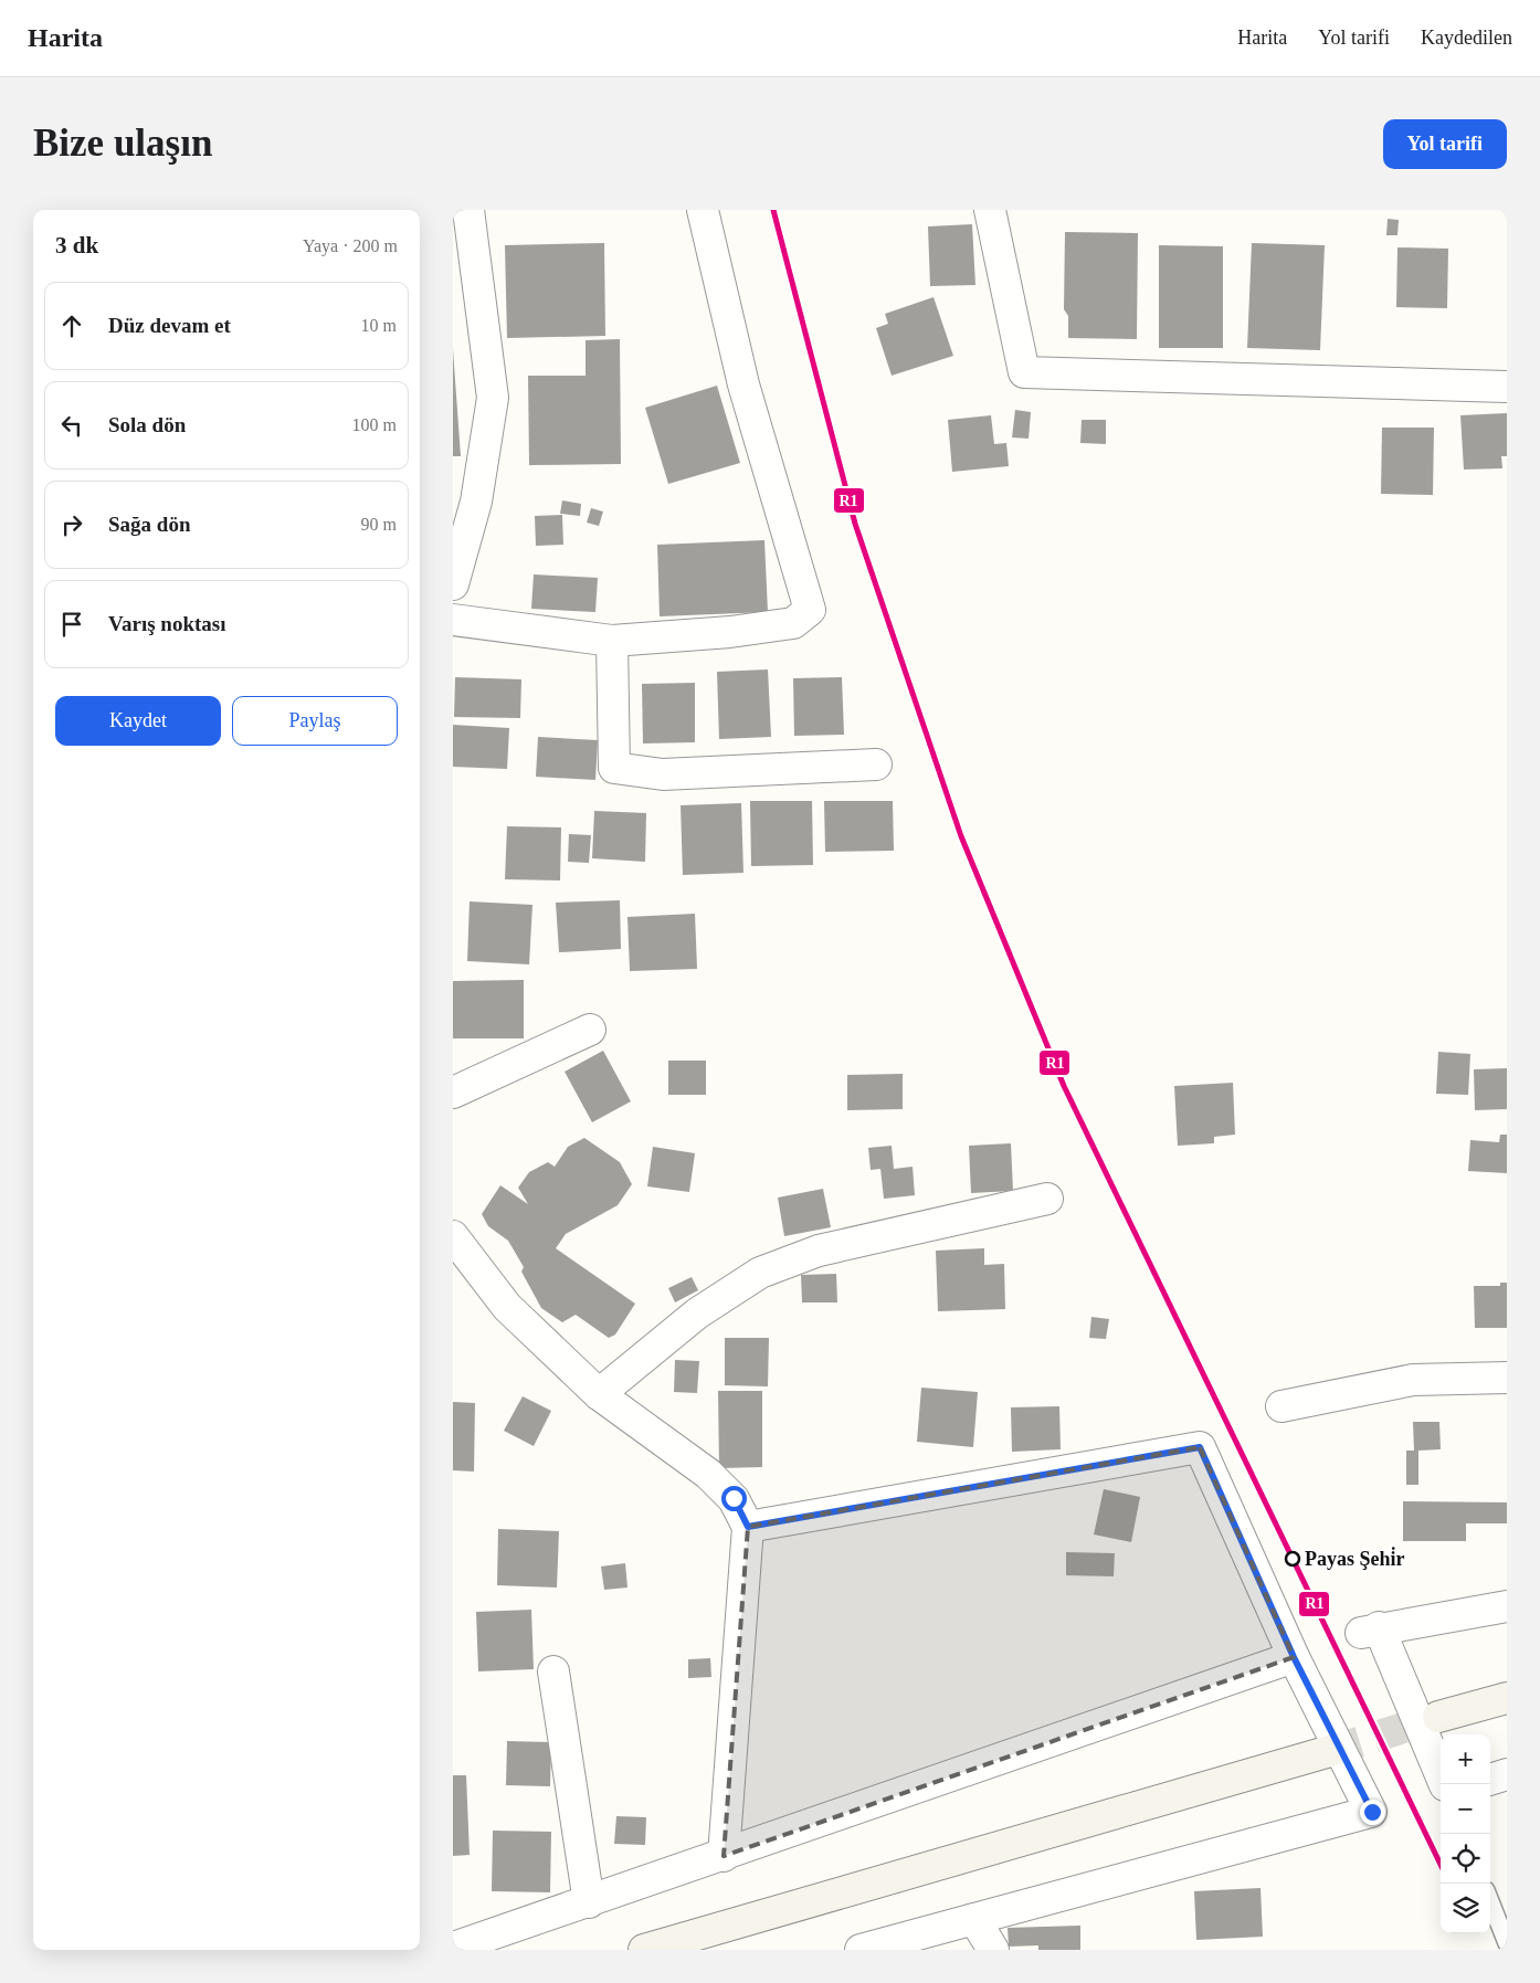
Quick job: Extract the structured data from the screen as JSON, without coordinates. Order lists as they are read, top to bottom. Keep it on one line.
{"places":["Payas Şehi̇r"],"lines":["transit line R1"],"page":{"header":"Harita","nav":["Harita","Yol tarifi","Kaydedilen"],"buttons":["Yol tarifi",["Kaydet","Paylaş"]],"title":"Bize ulaşın","heading":["3 dk","Yaya · 200 m"],"list":[["Düz devam et","10 m"],["Sola dön","100 m"],["Sağa dön","90 m"],"Varış noktası"],"map_buttons":["+","−"]}}
